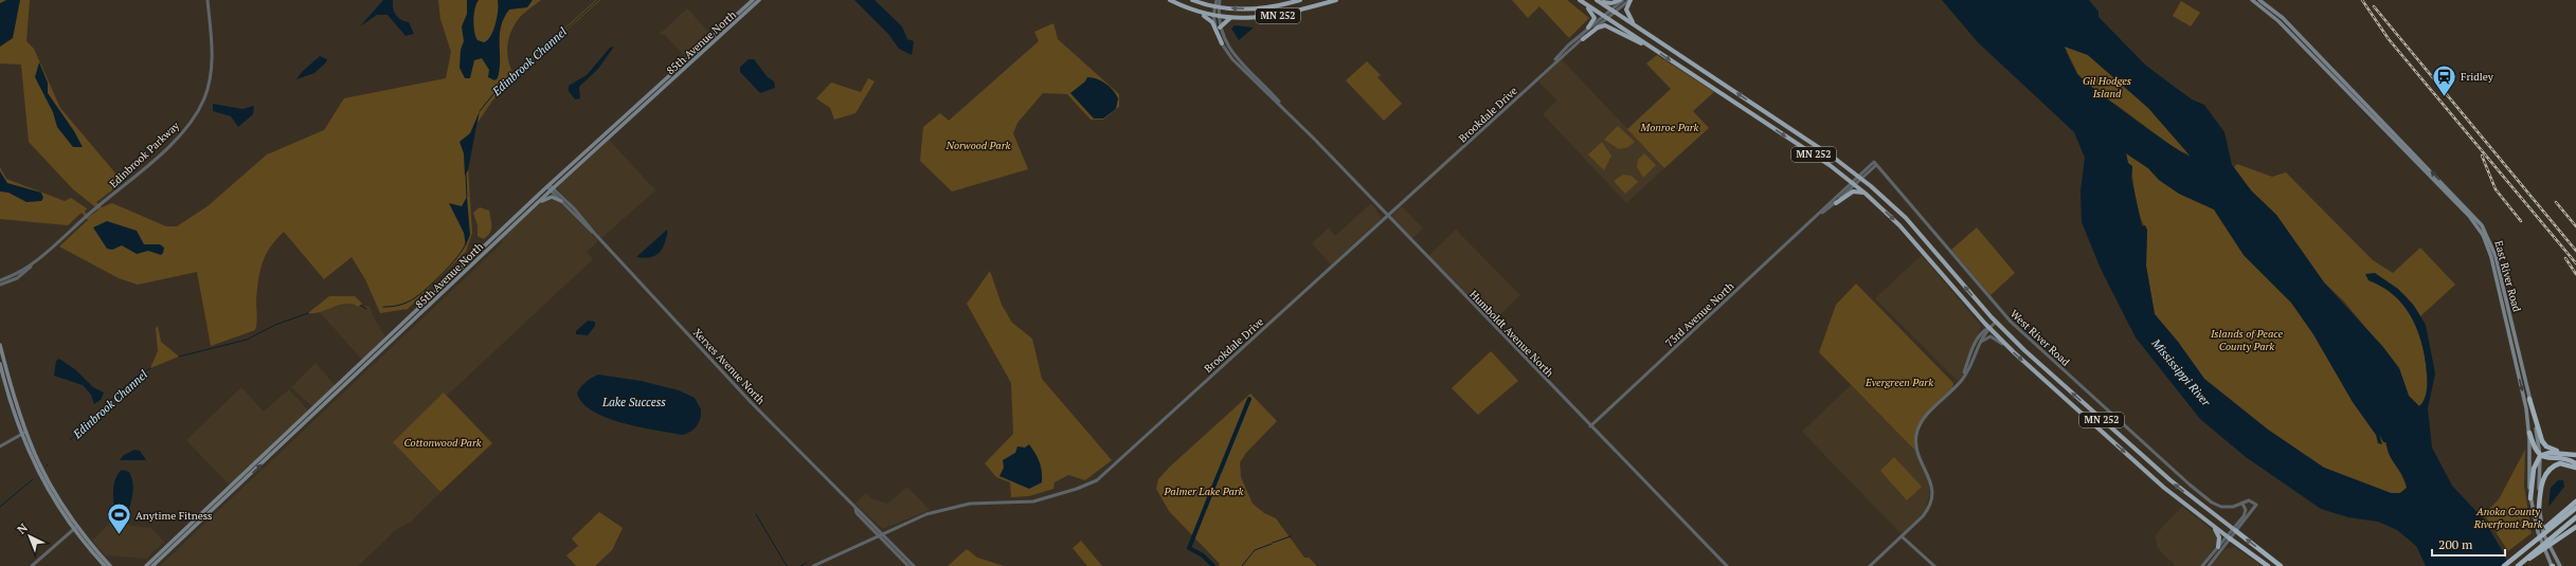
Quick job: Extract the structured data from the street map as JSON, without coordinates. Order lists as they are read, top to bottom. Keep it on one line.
{"streets":{"highway":["MN 252"],"main road":["85th Avenue North","East River Road"],"street":["Brookdale Drive","Edinbrook Parkway","73rd Avenue North","Humboldt Avenue North","West River Road","Xerxes Avenue North"]},"crossings":[["MN 252","Brookdale Drive"],["MN 252","73rd Avenue North"],["MN 252","Humboldt Avenue North"],["85th Avenue North","Xerxes Avenue North"],["Brookdale Drive","Humboldt Avenue North"],["Brookdale Drive","Xerxes Avenue North"],["73rd Avenue North","Humboldt Avenue North"],["73rd Avenue North","West River Road"]],"water":["Edinbrook Channel","Mississippi River","Lake Success"],"parks":["Gil Hodges Island","Monroe Park","Norwood Park","Islands of Peace County Park","Evergreen Park","Cottonwood Park","Palmer Lake Park","Anoka County Riverfront Park"],"places":{"station":["Fridley"],"sports":["Anytime Fitness"]},"scale_bar":"200 m","north":"top left"}
